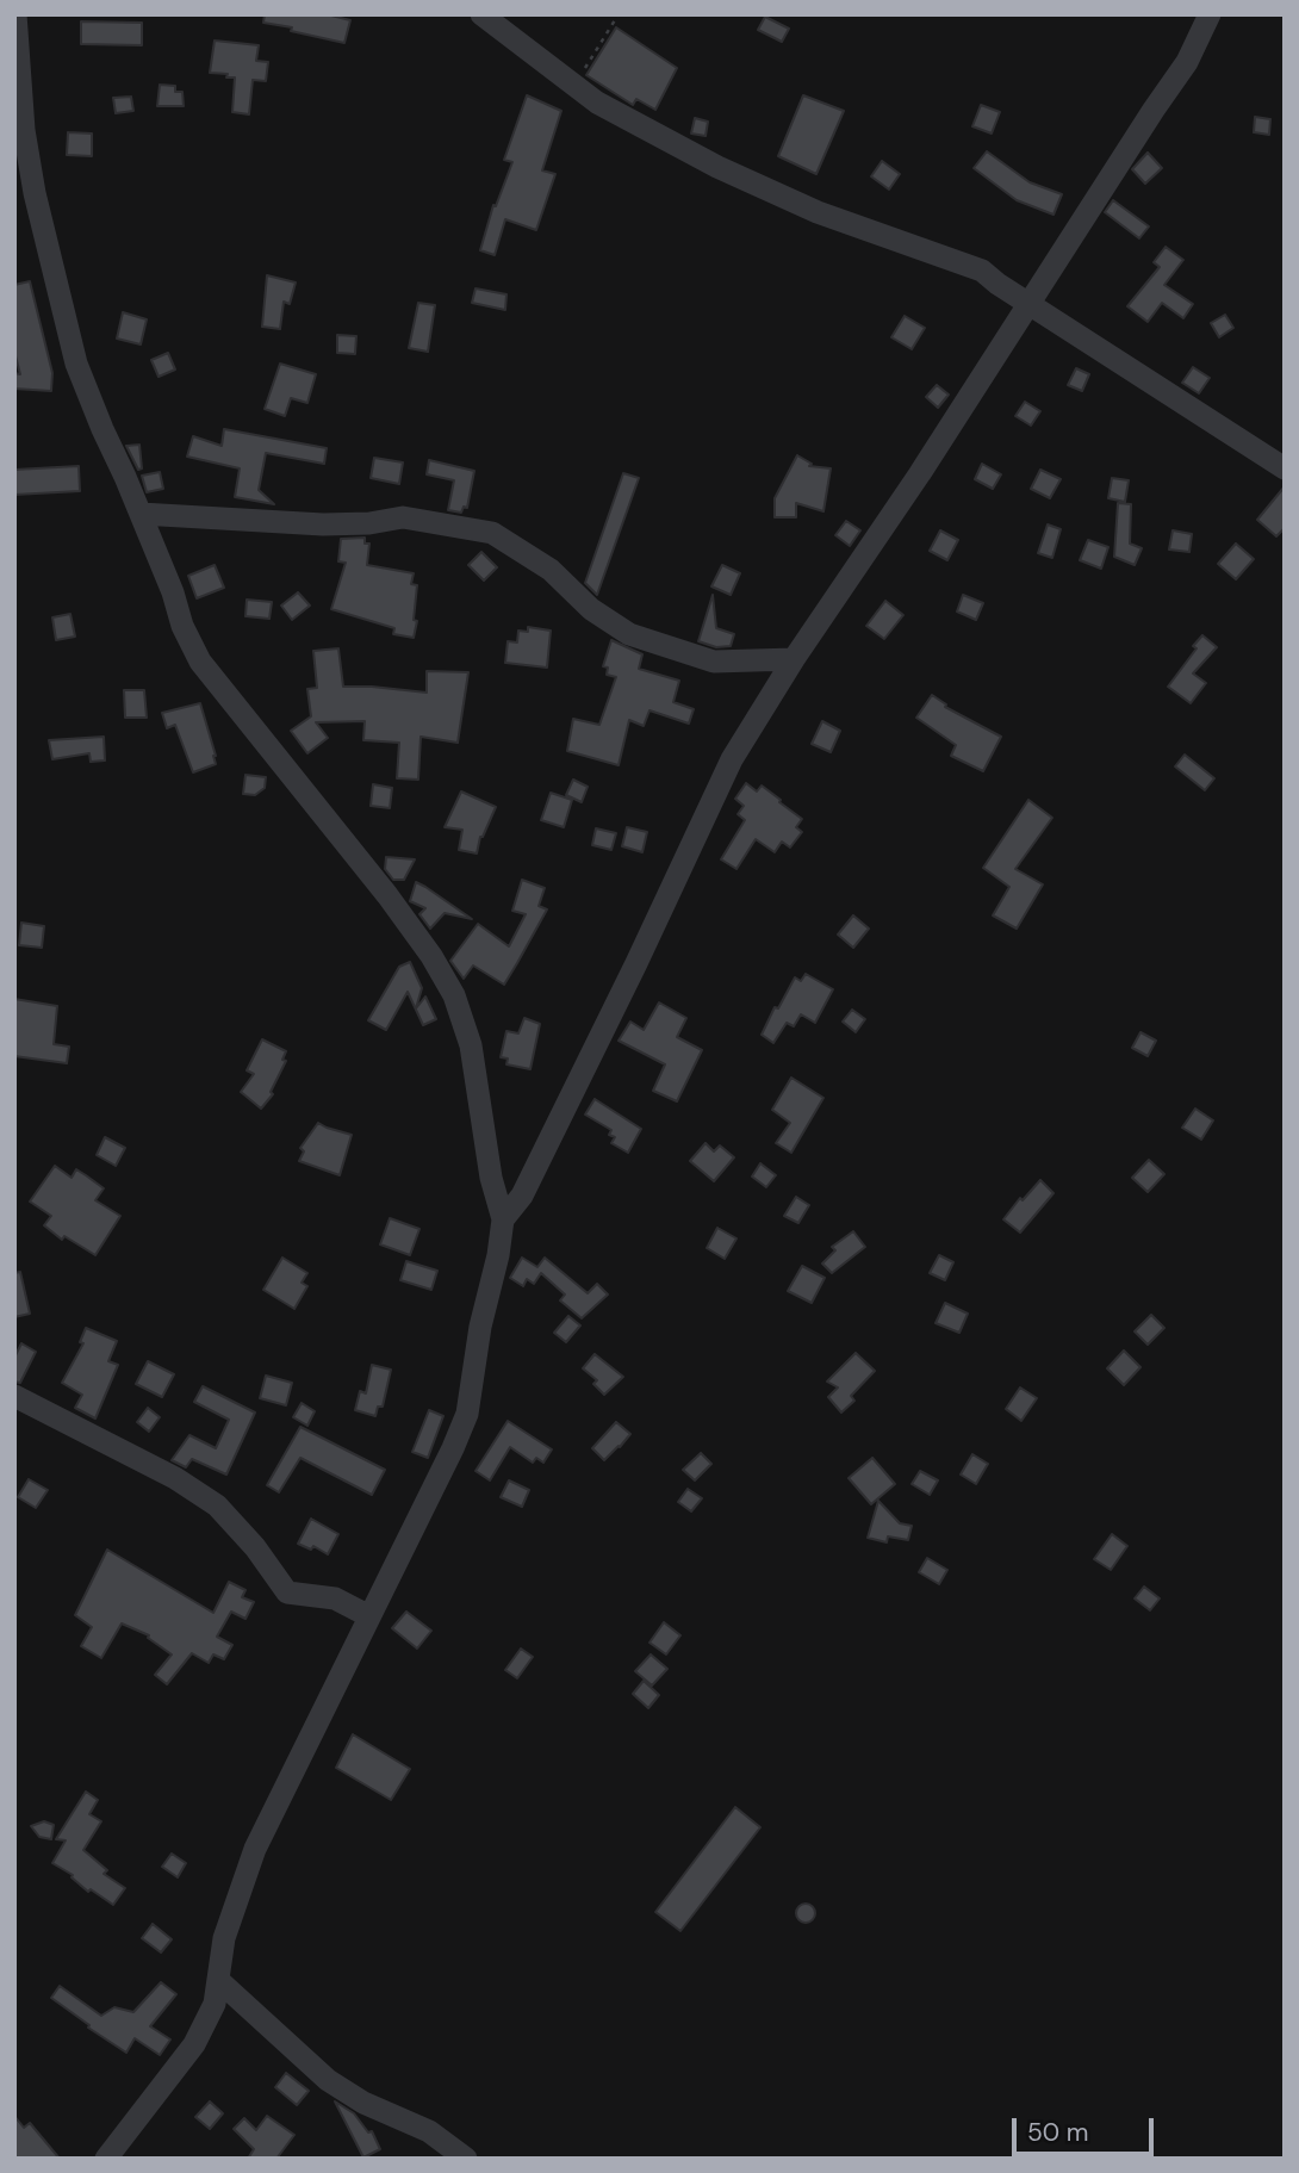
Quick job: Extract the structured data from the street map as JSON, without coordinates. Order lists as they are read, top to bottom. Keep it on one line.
{"scale_bar":"50 m"}
